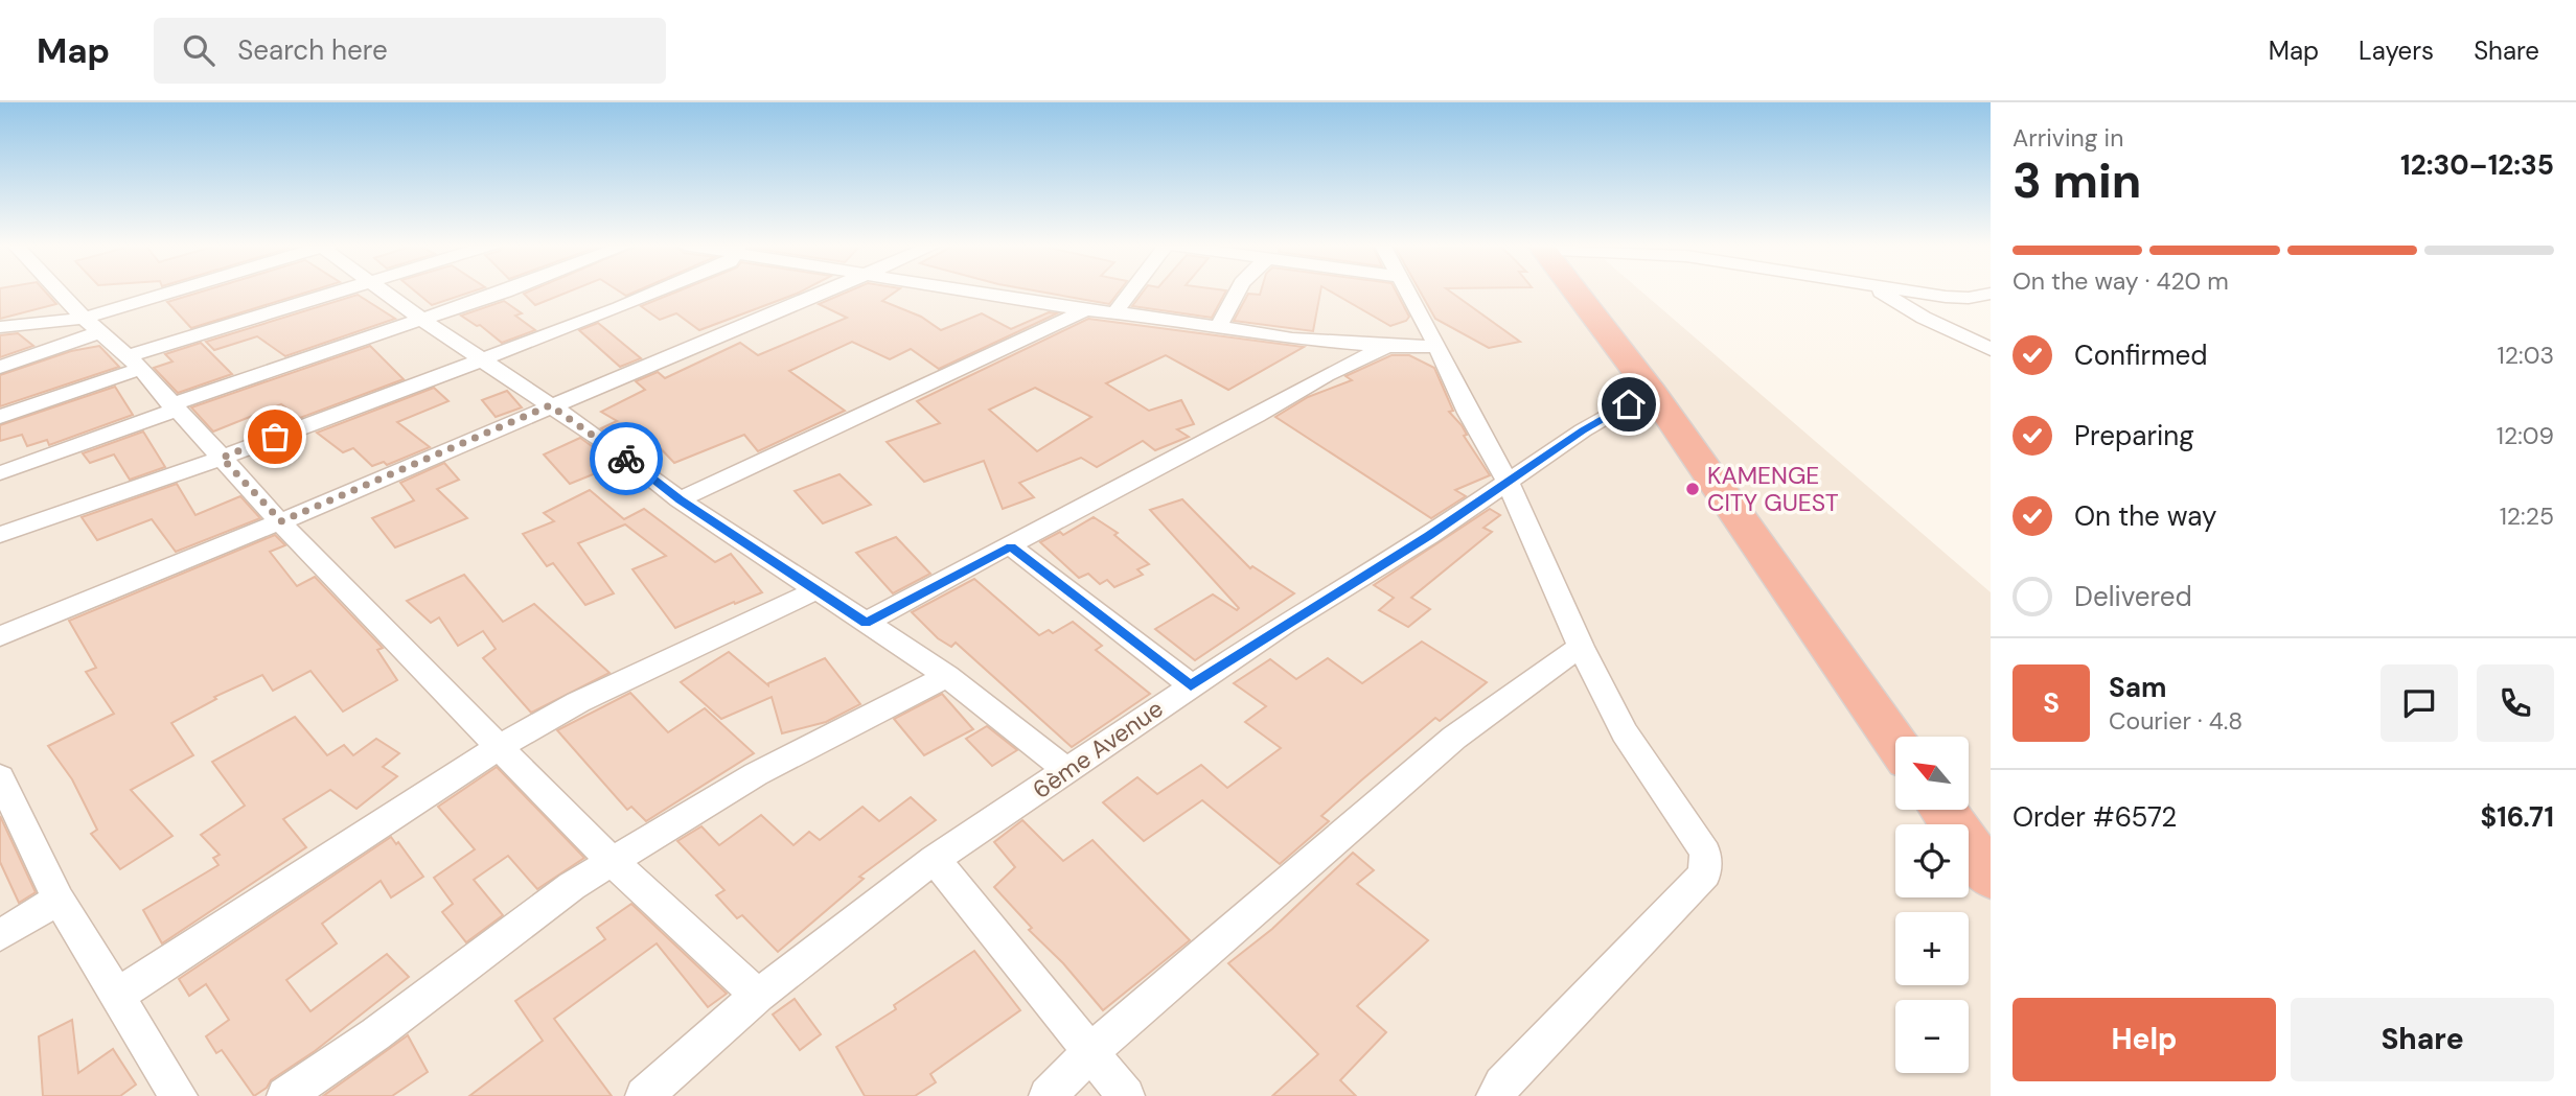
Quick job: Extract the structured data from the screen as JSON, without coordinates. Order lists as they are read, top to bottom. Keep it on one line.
{"streets":{"street":["6ème Avenue"]},"places":["KAMENGE CITY GUEST"],"north":"top left","page":{"header":"Map","search":"Search here","nav":["Map","Layers","Share"],"heading":["3 min","Arriving in","12:30–12:35"],"panel":["Sam","Courier · 4.8","Order #6572","$16.71"],"bar":"On the way · 420 m","list":[["Confirmed","12:03"],["Preparing","12:09"],["On the way","12:25"],"Delivered"],"round":"S","map_buttons":["+","−"],"buttons":["Help","Share"]}}
